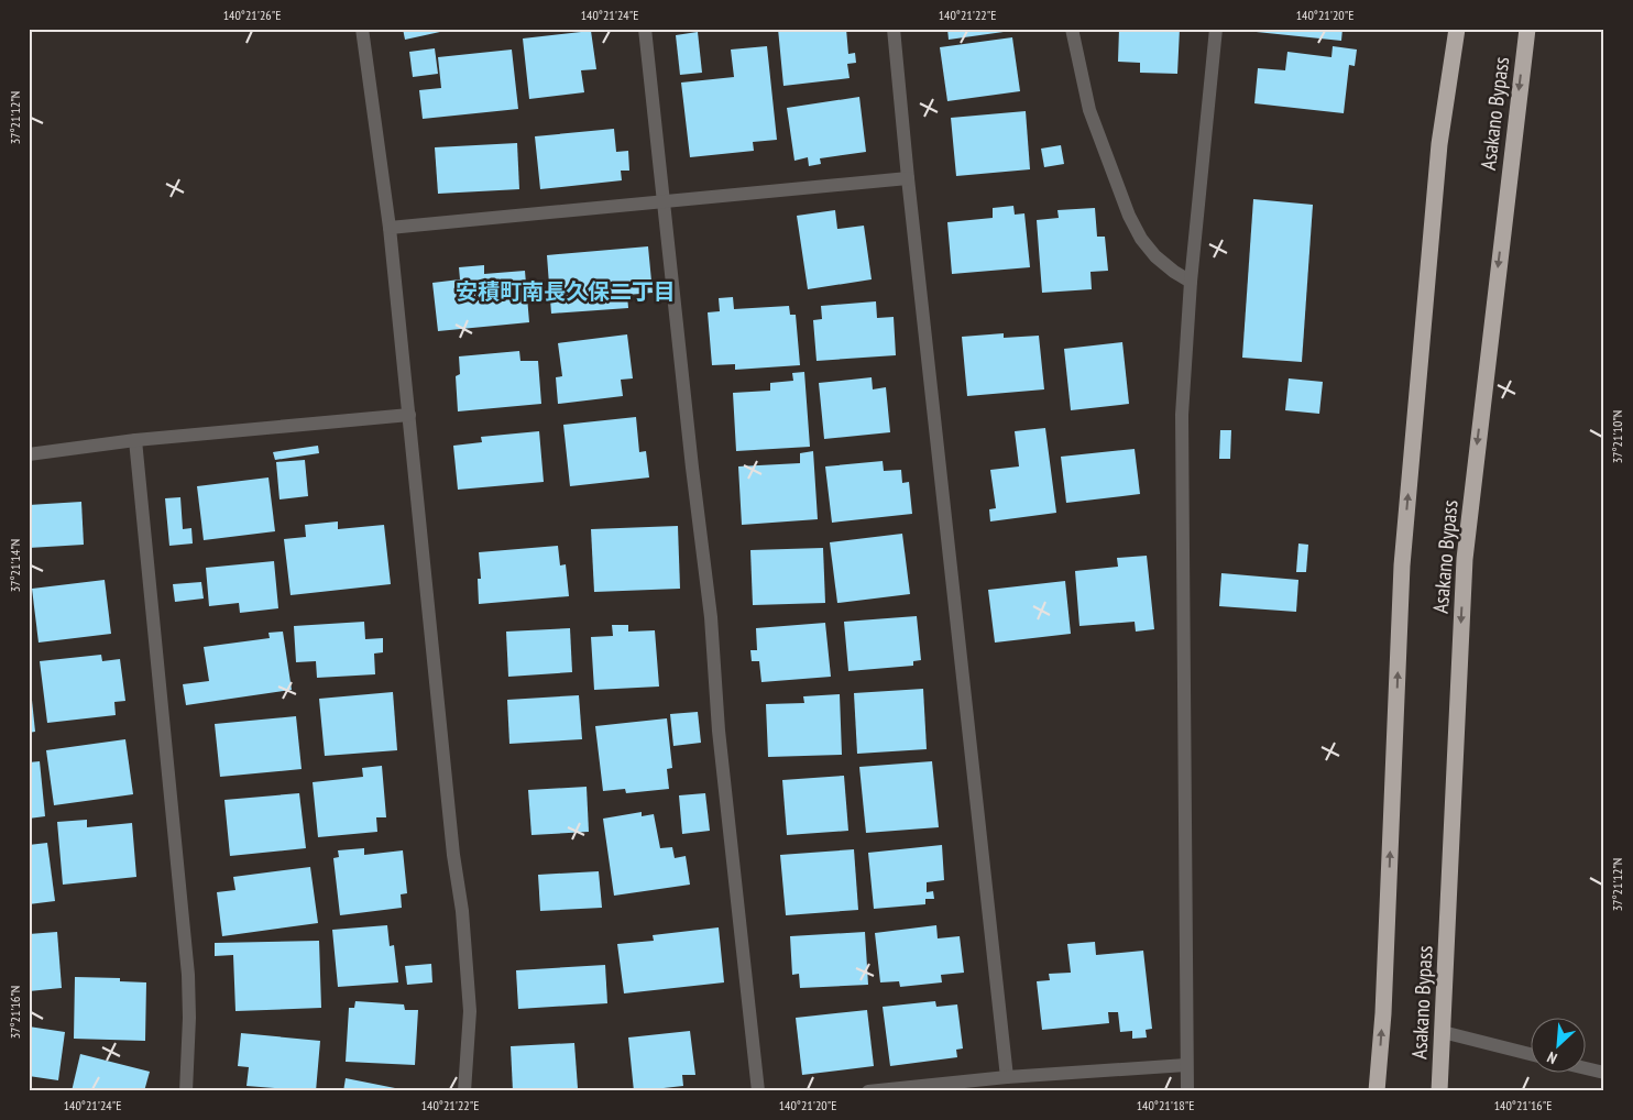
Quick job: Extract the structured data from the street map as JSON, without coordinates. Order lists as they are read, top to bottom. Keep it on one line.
{"streets":{"highway":["Asakano Bypass"]},"districts":["安積町南長久保二丁目"],"north":"bottom left","coordinates":["140°21'26\"E","140°21'24\"E","140°21'22\"E","140°21'20\"E","37°21'12\"N","37°21'10\"N","37°21'14\"N","37°21'16\"N","140°21'18\"E","140°21'16\"E"]}
